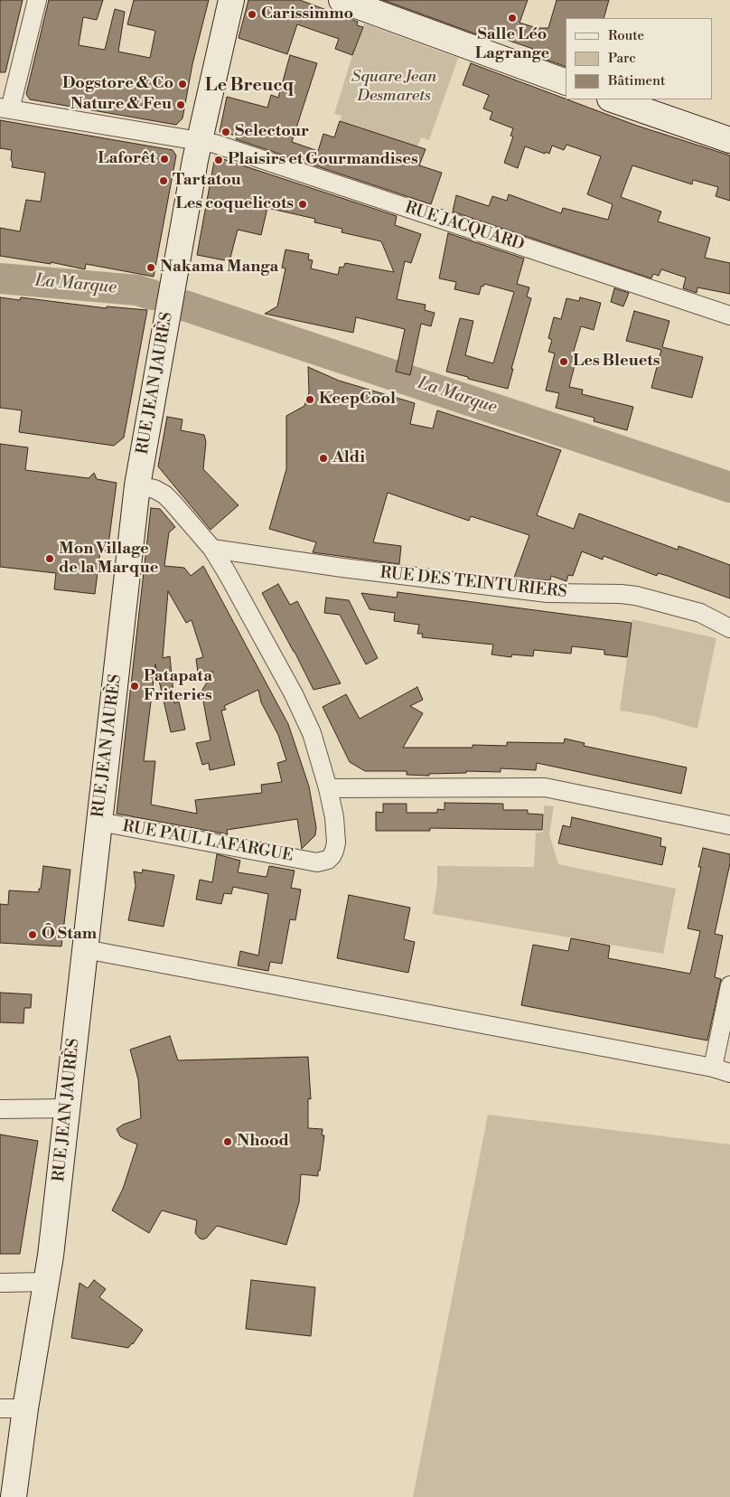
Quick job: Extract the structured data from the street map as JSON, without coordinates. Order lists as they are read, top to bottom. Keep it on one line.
{"streets":{"main road":["RUE JEAN JAURÈS"],"street":["RUE JACQUARD","RUE DES TEINTURIERS","RUE PAUL LAFARGUE"]},"crossings":[["RUE JACQUARD","RUE JEAN JAURÈS"],["RUE JEAN JAURÈS","RUE PAUL LAFARGUE"]],"districts":["Le Breucq"],"water":["La Marque"],"parks":["Square Jean Desmarets"],"places":["Carissimmo","Salle Léo Lagrange","Dogstore & Co","Nature & Feu","Selectour","Laforêt","Plaisirs et Gourmandises","Tartatou","Les coquelicots","Nakama Manga","Les Bleuets","KeepCool","Aldi","Mon Village de la Marque","Patapata Friteries","Ô Stam","Nhood"],"legend":["Route","Parc","Bâtiment"]}
